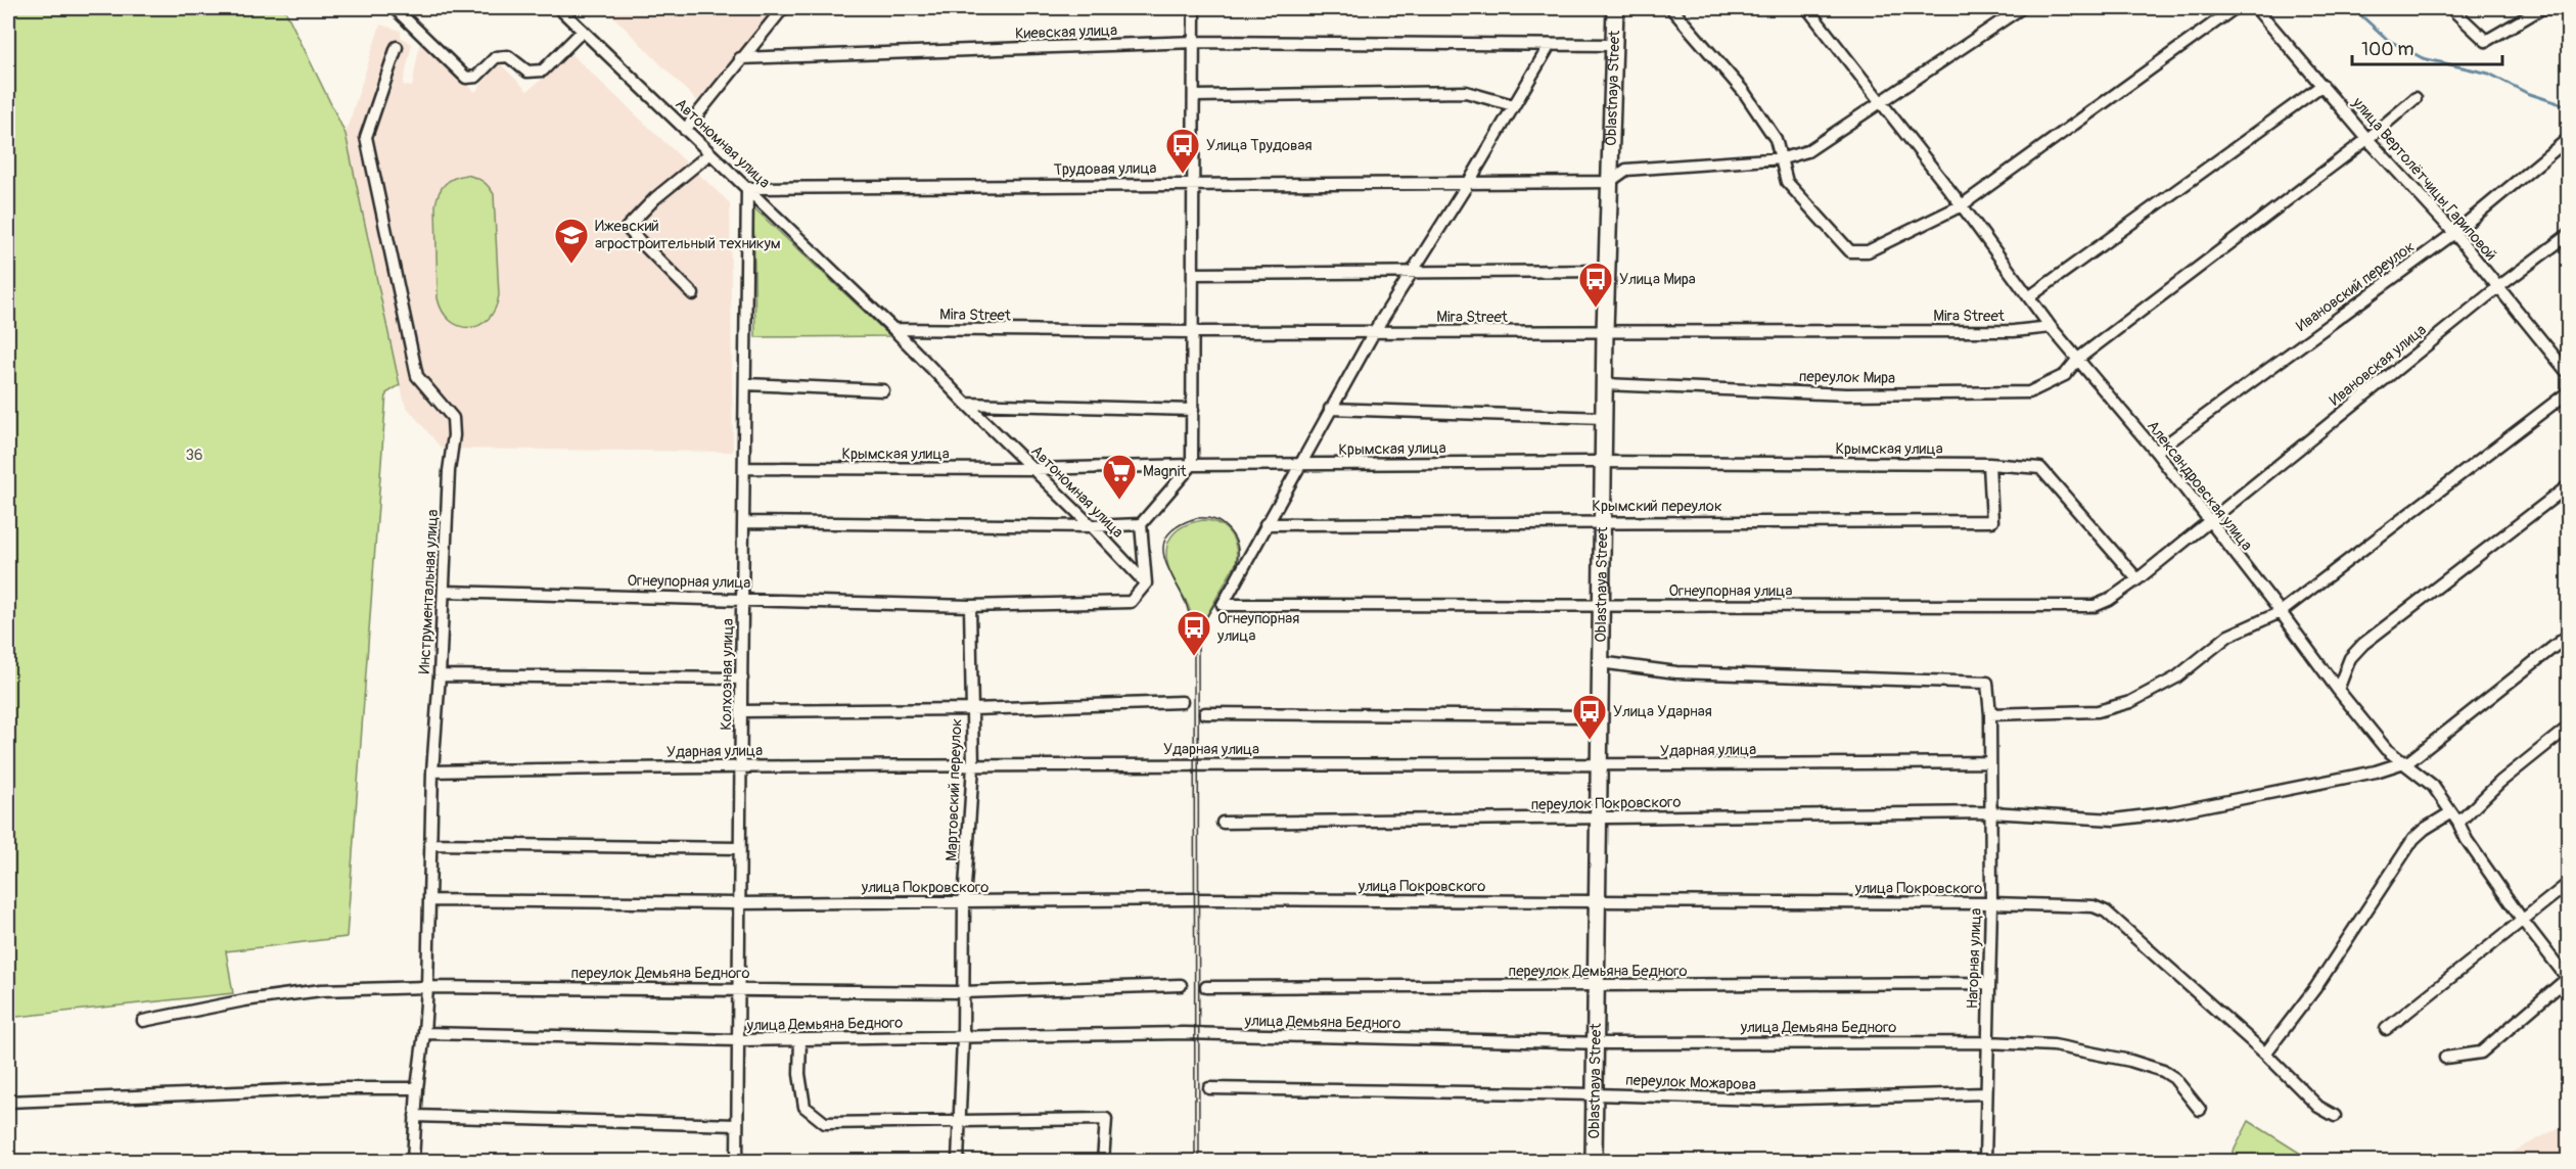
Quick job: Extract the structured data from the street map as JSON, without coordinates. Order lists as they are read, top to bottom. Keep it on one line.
{"streets":{"main road":["Oblastnaya Street"],"street":["Киевская улица","Автономная улица","Трудовая улица","улица Вертолётчицы Гариповой","Ивановский переулок","Mira Street","Ивановская улица","переулок Мира","Крымская улица","Александровская улица","Крымский переулок","Огнеупорная улица","Инструментальная улица","Колхозная улица","Ударная улица","Мартовский переулок","переулок Покровского","улица Покровского","Нагорная улица","переулок Демьяна Бедного","улица Демьяна Бедного","переулок Можарова"]},"crossings":[["Киевская улица","Oblastnaya Street"],["Oblastnaya Street","Трудовая улица"],["Oblastnaya Street","Mira Street"],["Oblastnaya Street","переулок Мира"],["Oblastnaya Street","Крымская улица"],["Oblastnaya Street","Крымский переулок"],["Oblastnaya Street","Огнеупорная улица"],["Oblastnaya Street","Ударная улица"],["Oblastnaya Street","переулок Покровского"],["Oblastnaya Street","улица Покровского"],["Oblastnaya Street","Нагорная улица"],["Oblastnaya Street","переулок Демьяна Бедного"],["Oblastnaya Street","улица Демьяна Бедного"],["Oblastnaya Street","переулок Можарова"],["Автономная улица","Трудовая улица"],["Автономная улица","Mira Street"],["Автономная улица","Крымская улица"],["Автономная улица","Огнеупорная улица"],["Автономная улица","Колхозная улица"],["Трудовая улица","Колхозная улица"],["улица Вертолётчицы Гариповой","Ивановский переулок"],["улица Вертолётчицы Гариповой","Ивановская улица"],["улица Вертолётчицы Гариповой","переулок Мира"],["Ивановский переулок","Александровская улица"],["Mira Street","Александровская улица"],["Ивановская улица","Александровская улица"],["Ивановская улица","Огнеупорная улица"],["переулок Мира","Александровская улица"],["Крымская улица","Крымский переулок"],["Крымская улица","Огнеупорная улица"],["Крымская улица","Колхозная улица"],["Александровская улица","Огнеупорная улица"],["Александровская улица","переулок Покровского"],["Крымский переулок","Огнеупорная улица"],["Огнеупорная улица","Инструментальная улица"],["Огнеупорная улица","Колхозная улица"],["Огнеупорная улица","Мартовский переулок"],["Инструментальная улица","Ударная улица"],["Инструментальная улица","улица Покровского"],["Инструментальная улица","переулок Демьяна Бедного"],["Инструментальная улица","улица Демьяна Бедного"],["Колхозная улица","Ударная улица"],["Колхозная улица","улица Покровского"],["Колхозная улица","переулок Демьяна Бедного"],["Колхозная улица","улица Демьяна Бедного"],["Ударная улица","Мартовский переулок"],["Ударная улица","Нагорная улица"],["Мартовский переулок","улица Покровского"],["Мартовский переулок","переулок Демьяна Бедного"],["Мартовский переулок","улица Демьяна Бедного"],["переулок Покровского","Нагорная улица"],["улица Покровского","Нагорная улица"],["Нагорная улица","переулок Демьяна Бедного"],["Нагорная улица","улица Демьяна Бедного"],["Нагорная улица","переулок Можарова"]],"parks":["36"],"places":{"bus stop":["Улица Трудовая","Улица Мира","Огнеупорная улица","Улица Ударная"],"school or university":["Ижевский агростроительный техникум"],"supermarket":["Magnit"]},"scale_bar":"100 m"}
